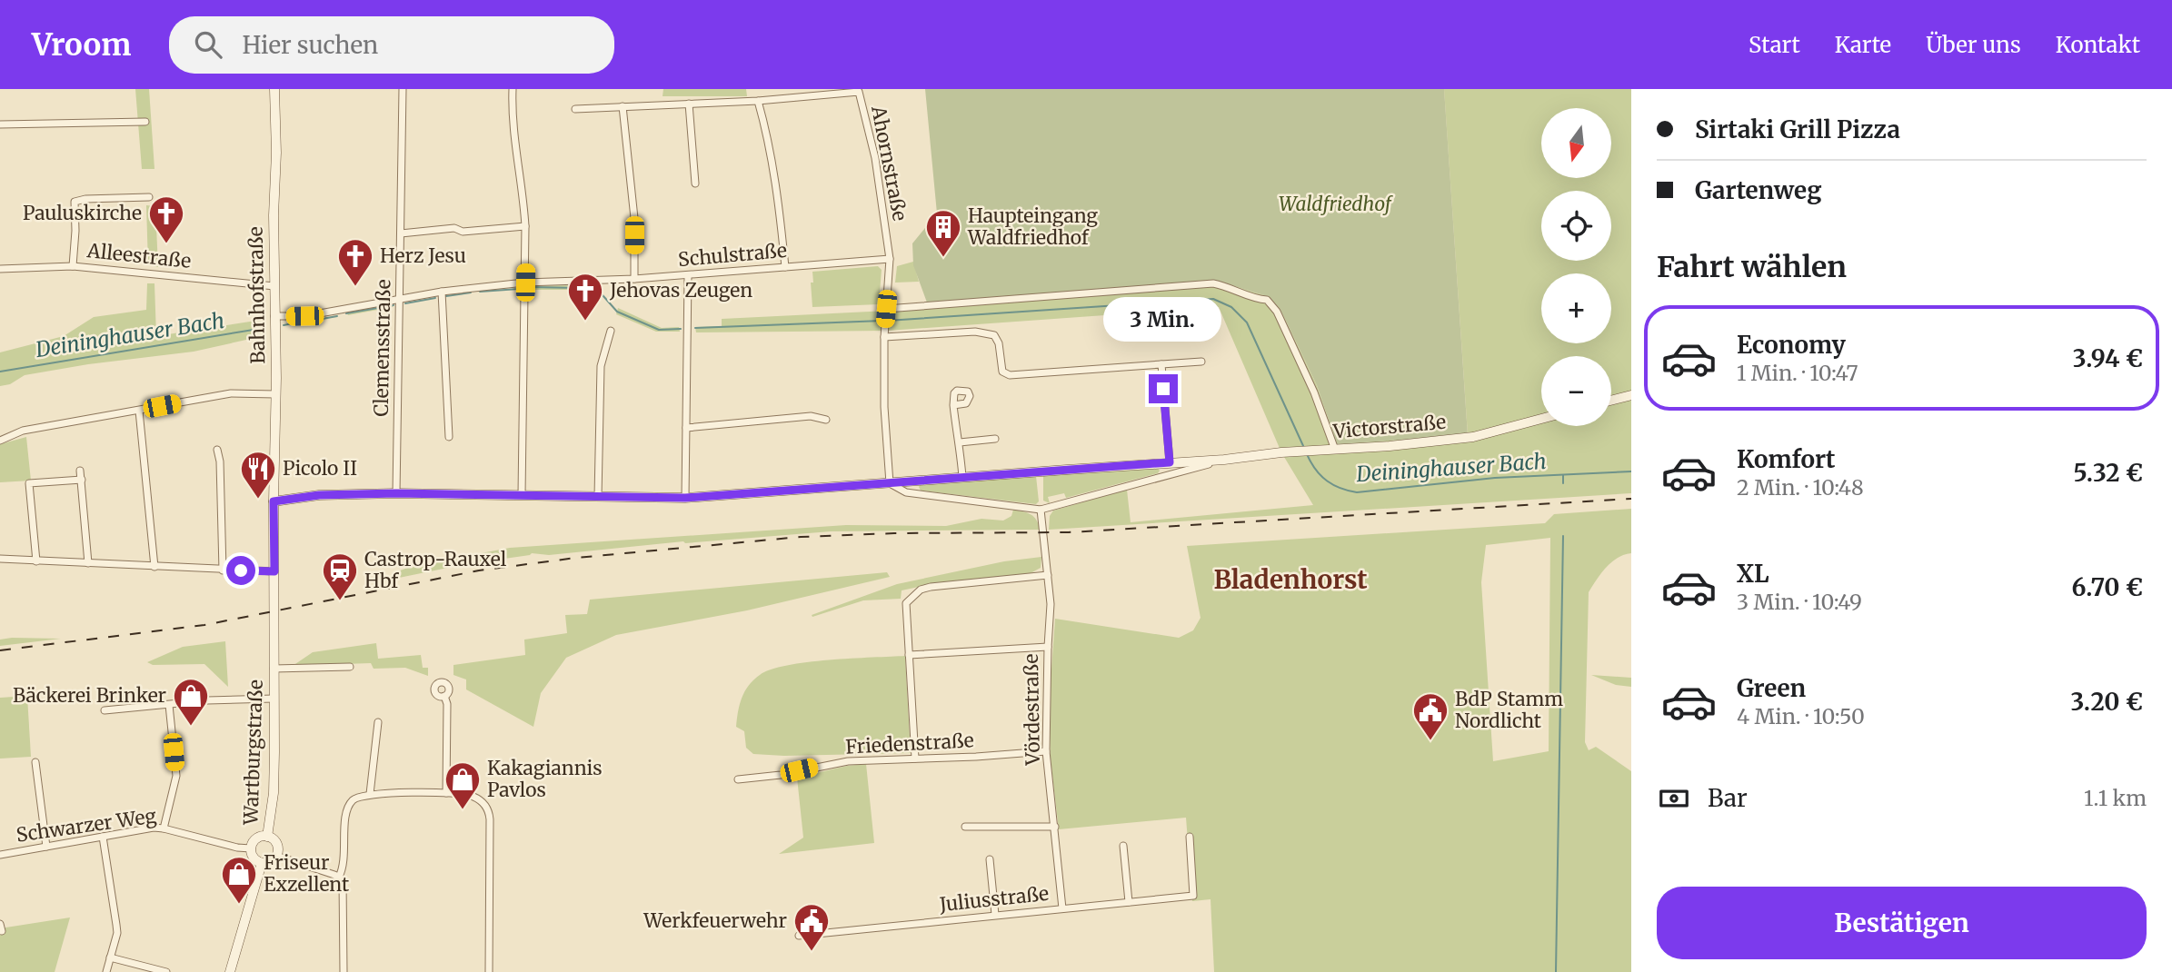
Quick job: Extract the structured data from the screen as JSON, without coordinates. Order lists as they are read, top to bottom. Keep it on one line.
{"streets":{"street":["Ahornstraße","Schulstraße","Alleestraße","Bahnhofstraße","Clemensstraße","Victorstraße","Vördestraße","Friedenstraße","Wartburgstraße","Schwarzer Weg","Juliusstraße"]},"crossings":[["Ahornstraße","Schulstraße"],["Schulstraße","Bahnhofstraße"],["Schulstraße","Clemensstraße"],["Alleestraße","Bahnhofstraße"],["Bahnhofstraße","Victorstraße"],["Bahnhofstraße","Wartburgstraße"],["Clemensstraße","Victorstraße"],["Victorstraße","Vördestraße"],["Vördestraße","Friedenstraße"],["Vördestraße","Juliusstraße"],["Wartburgstraße","Schwarzer Weg"]],"districts":["Bladenhorst"],"water":["Deininghauser Bach"],"parks":["Waldfriedhof"],"places":{"church":["Pauluskirche","Herz Jesu","Jehovas Zeugen"],"building":["Haupteingang Waldfriedhof"],"restaurant":["Picolo II"],"station":["Castrop-Rauxel Hbf"],"shop":["Bäckerei Brinker","Kakagiannis Pavlos","Friseur Exzellent"],"public building":["BdP Stamm Nordlicht","Werkfeuerwehr"]},"north":"bottom","page":{"header":"Vroom","search":"Hier suchen","nav":["Start","Karte","Über uns","Kontakt"],"banner":["Sirtaki Grill Pizza","Gartenweg"],"map_buttons":["+","−"],"heading":"Fahrt wählen","bubble":"3 Min.","list":[{"name":"Economy","note":"1 Min. · 10:47","value":"3.94 €"},{"name":"Komfort","note":"2 Min. · 10:48","value":"5.32 €"},{"name":"XL","note":"3 Min. · 10:49","value":"6.70 €"},{"name":"Green","note":"4 Min. · 10:50","value":"3.20 €"}],"pay":["Bar","1.1 km"],"buttons":"Bestätigen"}}
